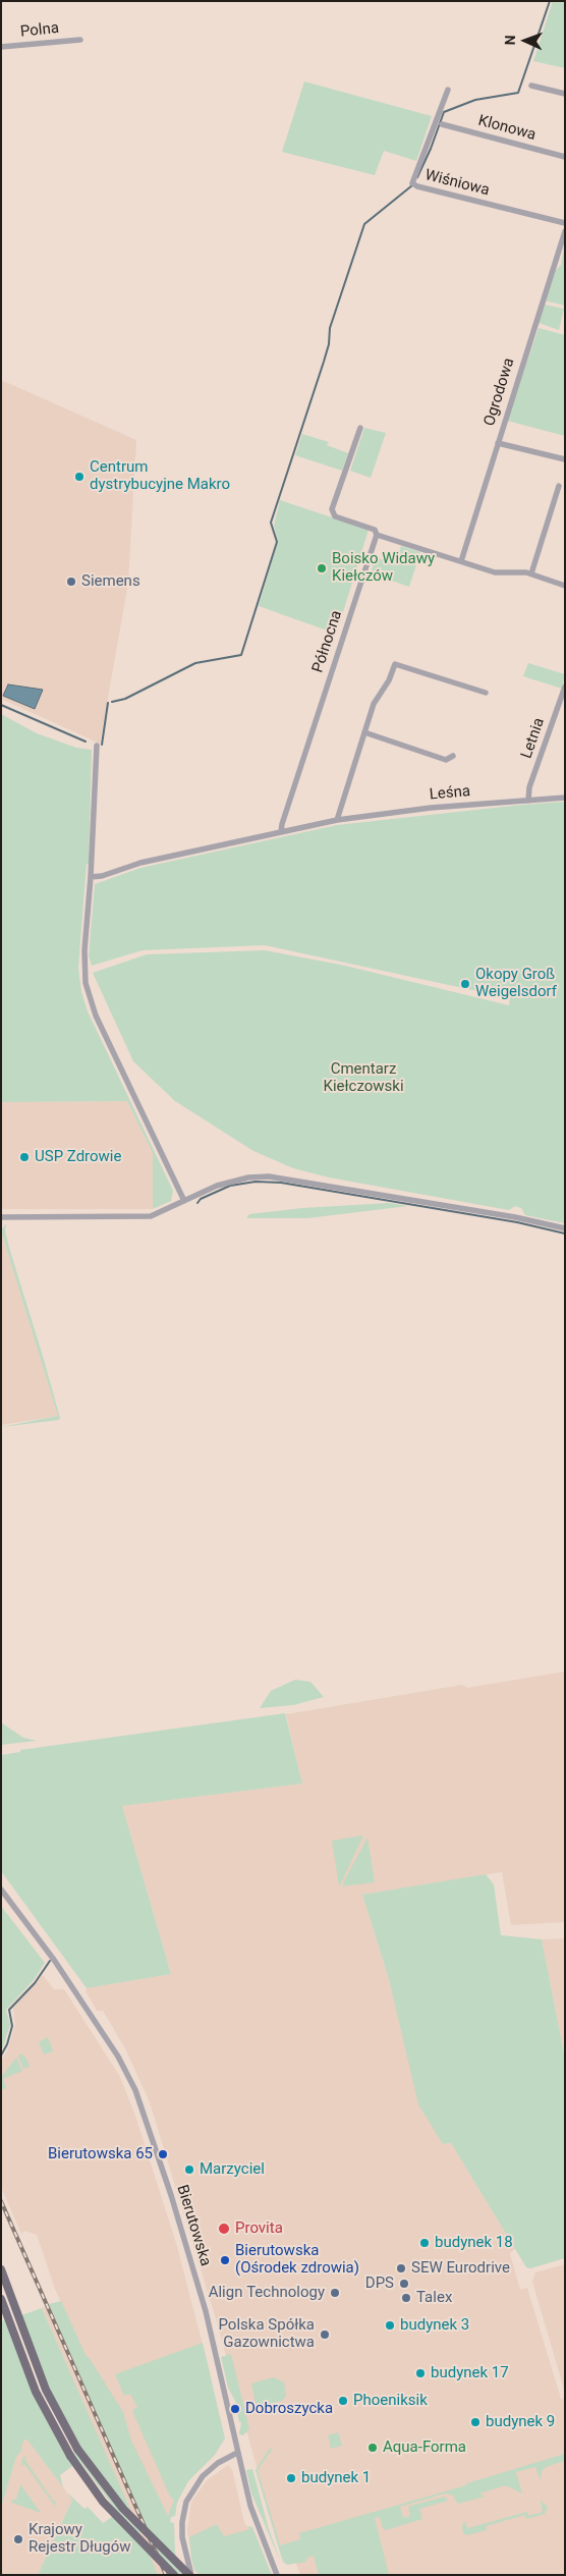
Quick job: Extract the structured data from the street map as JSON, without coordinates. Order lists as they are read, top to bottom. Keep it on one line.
{"streets":{"street":["Polna","Klonowa","Wiśniowa","Ogrodowa","Północna","Letnia","Leśna","Bierutowska"]},"crossings":[["Północna","Leśna"],["Letnia","Leśna"]],"parks":["Cmentarz Kiełczowski"],"places":["Centrum dystrybucyjne Makro","Boisko Widawy Kiełczów","Siemens","Okopy Groß Weigelsdorf","USP Zdrowie","Bierutowska 65","Marzyciel","Provita","budynek 18","Bierutowska (Ośrodek zdrowia)","SEW Eurodrive","DPS","Align Technology","Talex","budynek 3","Polska Spółka Gazownictwa","budynek 17","Phoeniksik","Dobroszycka","budynek 9","Aqua-Forma","budynek 1","Krajowy Rejestr Długów"],"north":"left"}
